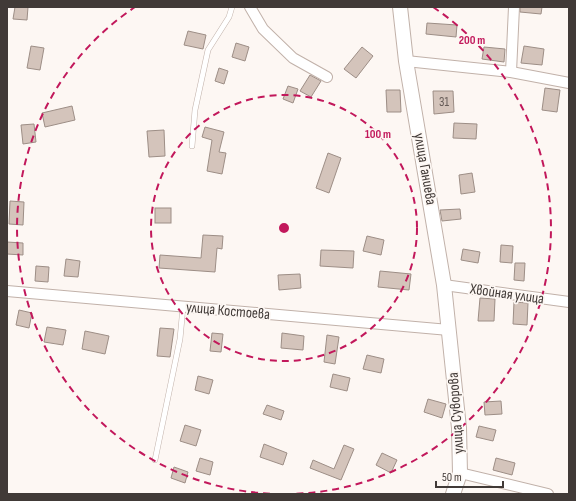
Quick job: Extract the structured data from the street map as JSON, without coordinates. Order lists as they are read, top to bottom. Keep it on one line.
{"streets":{"main road":["улица Ганиева","улица Суворова"],"street":["Хвойная улица","улица Костоева"]},"crossings":[["улица Ганиева","Хвойная улица"],["улица Ганиева","улица Костоева"],["улица Ганиева","улица Суворова"],["улица Костоева","улица Суворова"]],"house_numbers":["31"],"scale_bar":"50 m","rings":["200 m","100 m"]}
